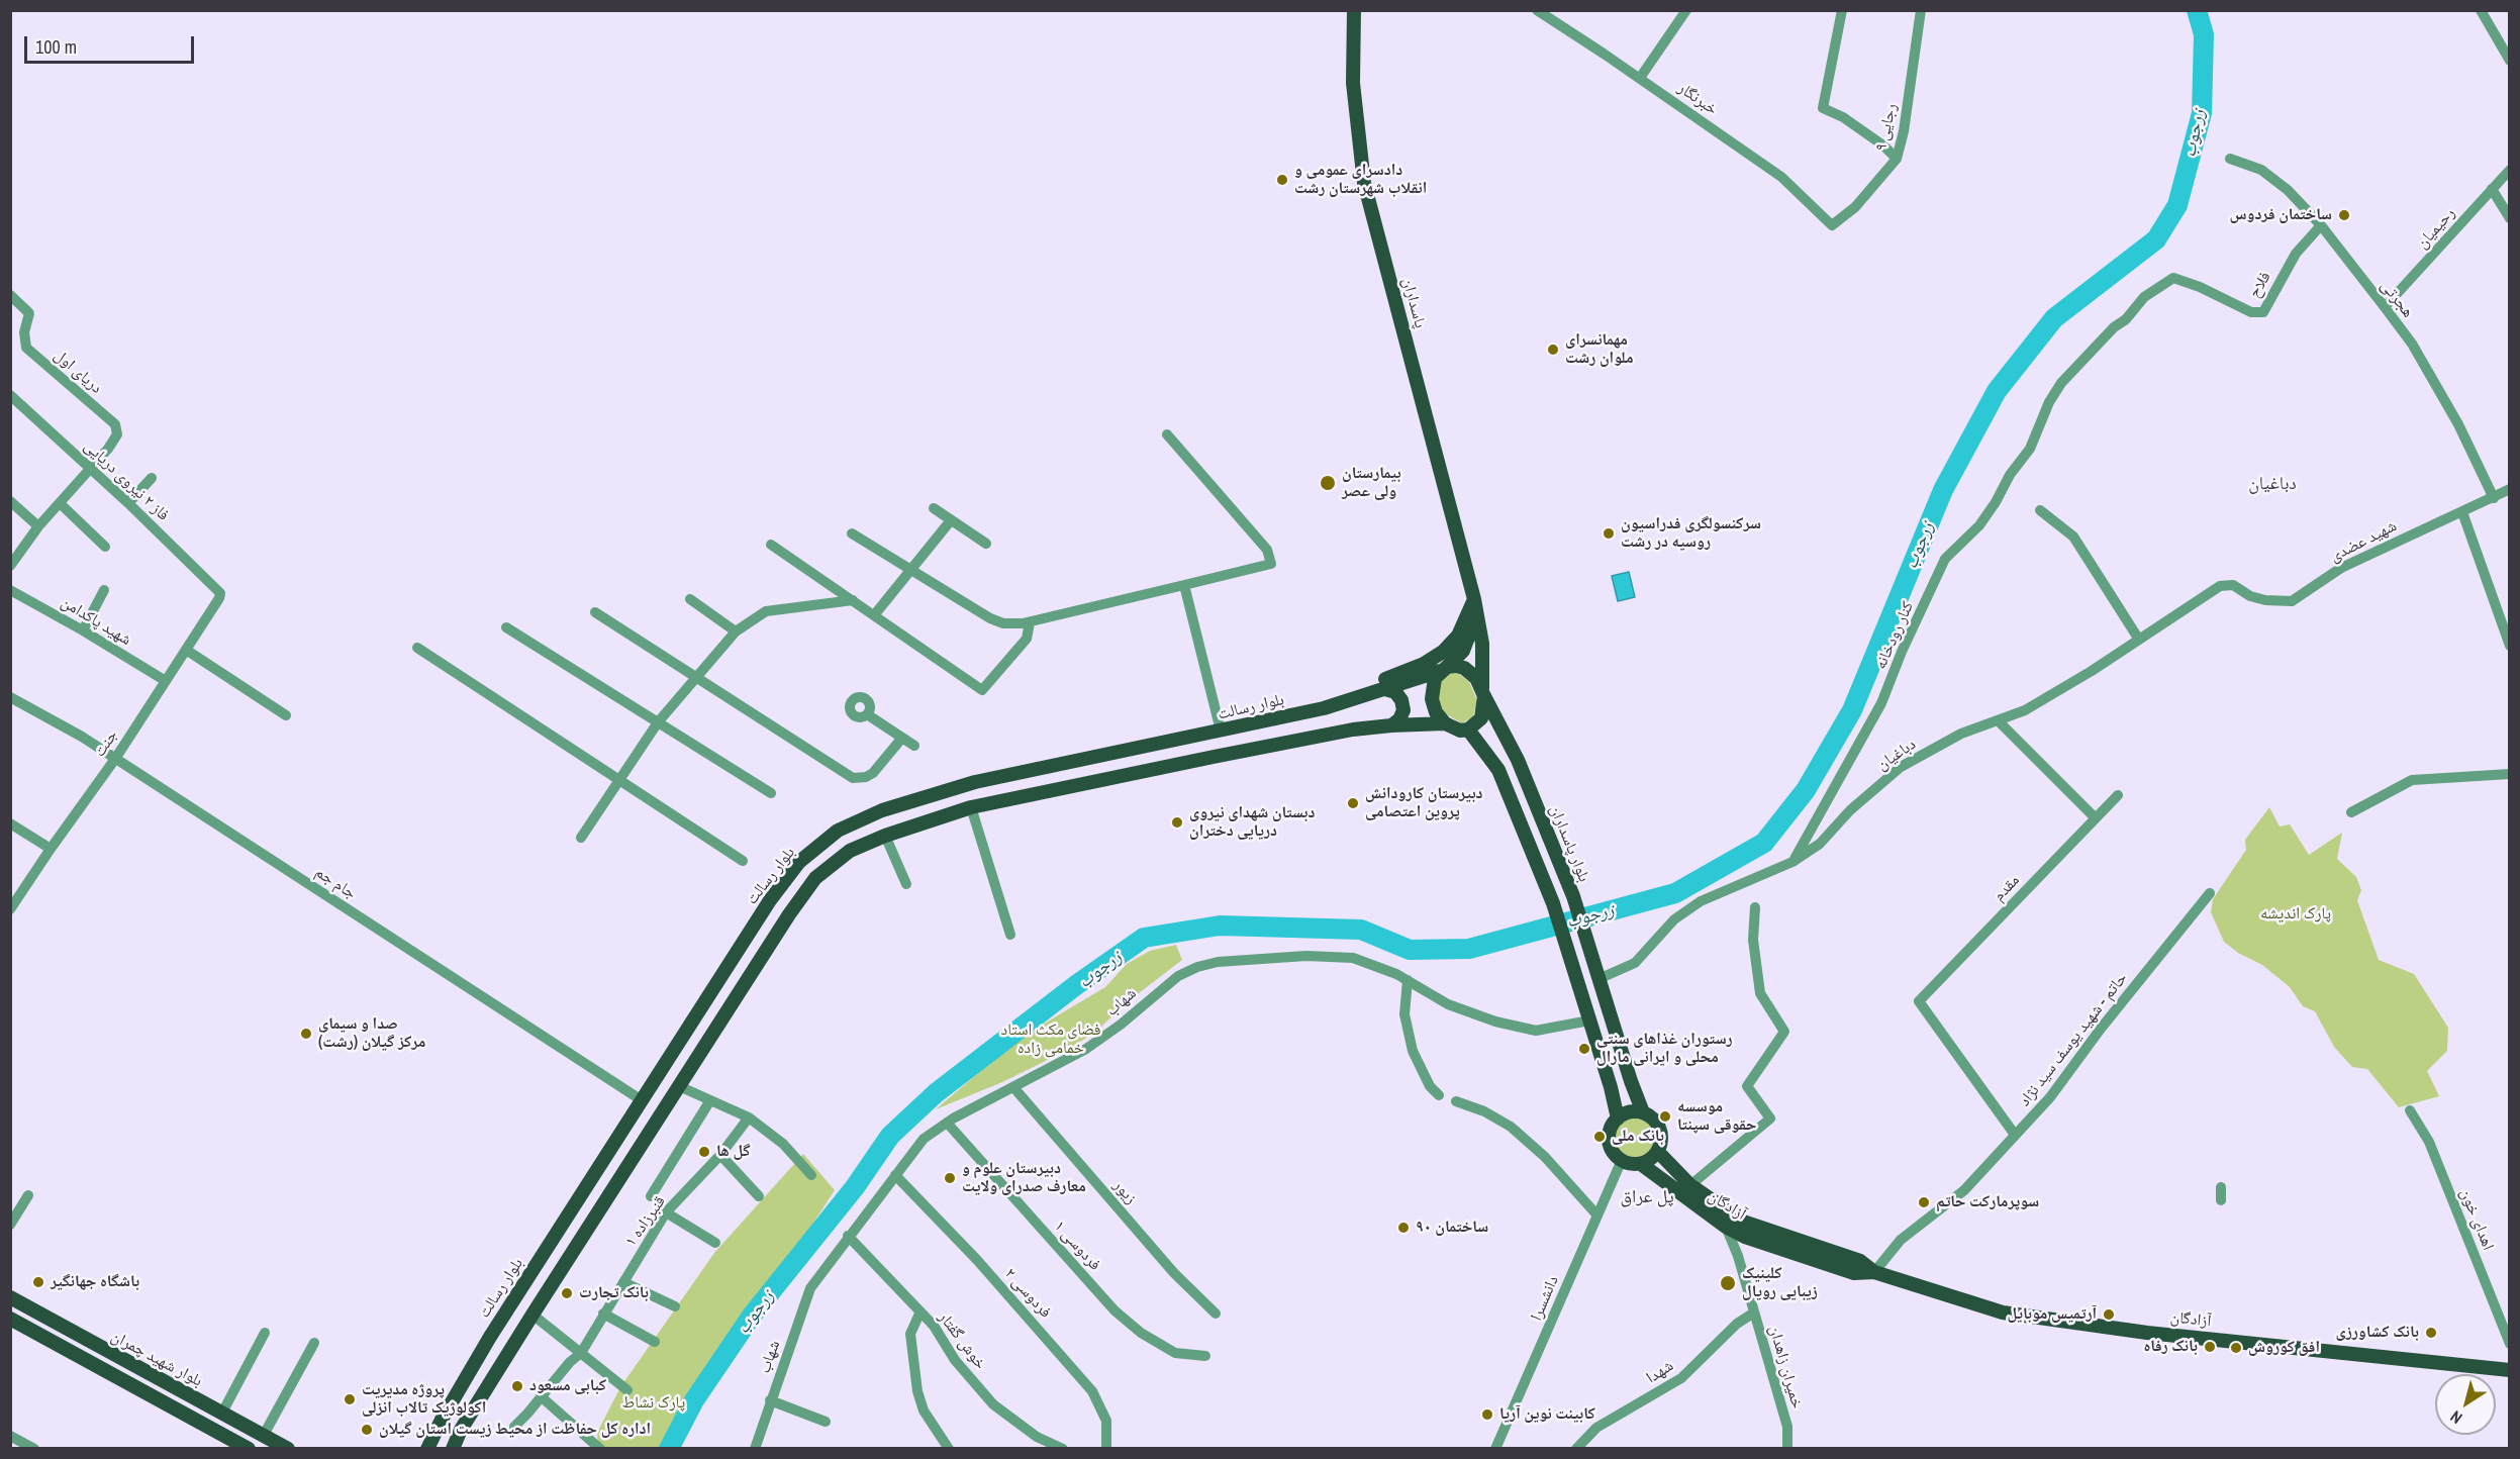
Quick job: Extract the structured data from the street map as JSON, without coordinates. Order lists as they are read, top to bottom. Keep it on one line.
{"streets":{"main road":["پاسداران","بلوار رسالت","بلوار پاسداران","آزادگان","بلوار شهید چمران"],"street":["خبرنگار","رجایی ۹","رحیمیان","فلاح","هجرتی","دریای اول","فاز ۲ نیروی دریایی","شهید عضدی","شهید پاکدامن","کنار رودخانه","جنت","دباغیان","جام جم","مقدم","شهاب","حاتم - شهید یوسف سید نژاد","زیور","اهدای خون","قنبرزاده ۱","فردوسی ۱","فردوسی ۲","دانشسرا","خوش گفتار","خمیران زاهدان","شهدا"]},"crossings":[["خبرنگار","رجایی ۹"],["رحیمیان","هجرتی"],["فلاح","هجرتی"],["فلاح","کنار رودخانه"],["هجرتی","شهید عضدی"],["پاسداران","بلوار رسالت"],["پاسداران","بلوار پاسداران"],["دریای اول","فاز ۲ نیروی دریایی"],["فاز ۲ نیروی دریایی","جنت"],["شهید عضدی","دباغیان"],["شهید پاکدامن","جنت"],["کنار رودخانه","دباغیان"],["بلوار رسالت","بلوار پاسداران"],["بلوار رسالت","جام جم"],["جنت","جام جم"],["دباغیان","بلوار پاسداران"],["بلوار پاسداران","آزادگان"],["بلوار پاسداران","دانشسرا"],["مقدم","حاتم - شهید یوسف سید نژاد"],["شهاب","زیور"],["شهاب","فردوسی ۱"],["شهاب","فردوسی ۲"],["شهاب","خوش گفتار"],["حاتم - شهید یوسف سید نژاد","آزادگان"],["آزادگان","دانشسرا"],["آزادگان","خمیران زاهدان"],["خمیران زاهدان","شهدا"]],"districts":["دباغیان","پل عراق"],"water":["زرجوب"],"parks":["پارک اندیشه","فضای مکث استاد خمامی زاده","پارک نشاط"],"places":["دادسرای عمومی و انقلاب شهرستان رشت","ساختمان فردوس","مهمانسرای ملوان رشت","بیمارستان ولی عصر","سرکنسولگری فدراسیون روسیه در رشت","دبیرستان کارودانش پروین اعتصامی","دبستان شهدای نیروی دریایی دختران","صدا و سیمای مرکز گیلان (رشت)","رستوران غذاهای سنتی محلی و ایرانی مارال","موسسه حقوقی سپنتا","بانک ملی","گل ها","دبیرستان علوم و معارف صدرای ولایت","سوپرمارکت حاتم","ساختمان ۹۰","باشگاه جهانگیر","کلینیک زیبایی رویال","بانک تجارت","آرتمیس موبایل","بانک کشاورزی","بانک رفاه","افق کوروش","کبابی مسعود","پروژه مدیریت اکولوژیک تالاب انزلی","کابینت نوین آریا","اداره کل حفاظت از محیط زیست استان گیلان"],"scale_bar":"100 m","north":"bottom left"}
